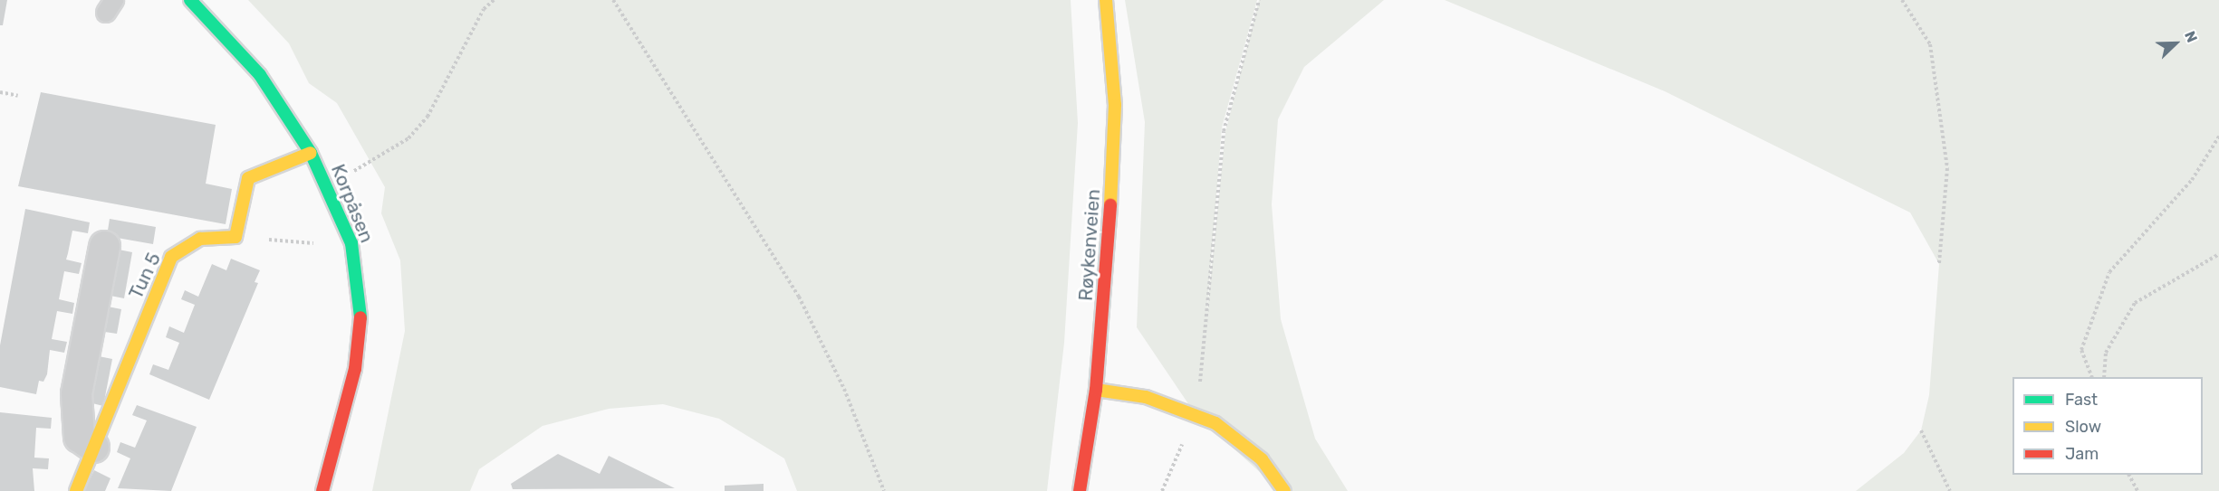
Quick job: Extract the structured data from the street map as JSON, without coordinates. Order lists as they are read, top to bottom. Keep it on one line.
{"streets":{"street":["Korpåsen","Røykenveien","Tun 5"]},"legend":["Fast","Slow","Jam"],"north":"top right"}
